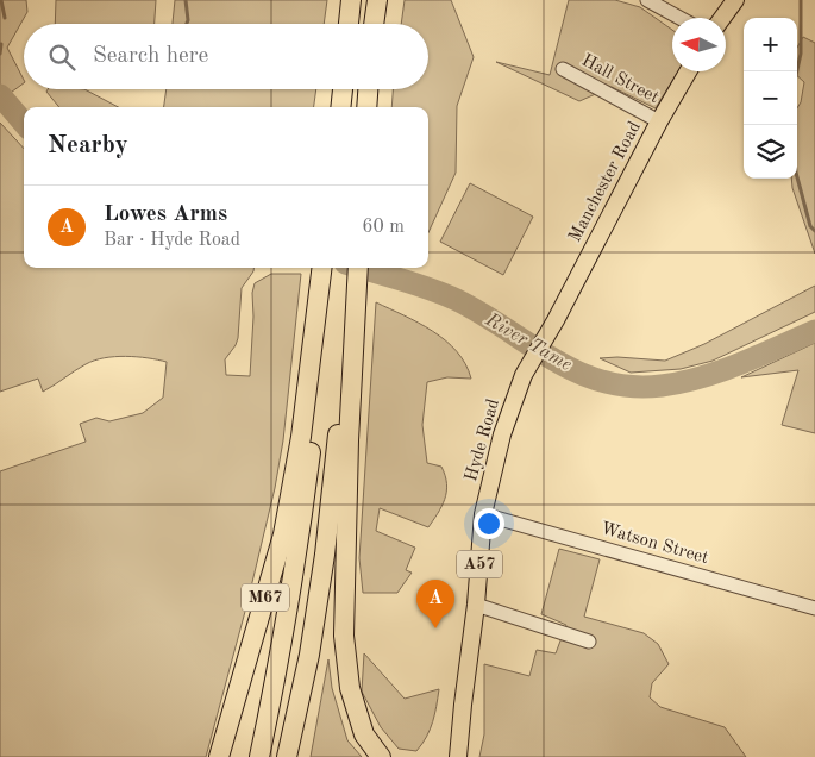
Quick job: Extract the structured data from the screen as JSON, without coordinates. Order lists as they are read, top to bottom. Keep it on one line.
{"streets":{"highway":["M67"],"main road":["Manchester Road","Hyde Road","A57"],"street":["Hall Street","Watson Street"]},"crossings":[["Hall Street","Manchester Road"],["Manchester Road","Hyde Road"],["Hyde Road","Watson Street"]],"water":["River Tame"],"north":"left","page":{"map_buttons":["+","−"],"search":"Search here","heading":"Nearby","list":[{"mark":"A","name":"Lowes Arms","note":"Bar · Hyde Road","value":"60 m"}],"pins":"A"}}
